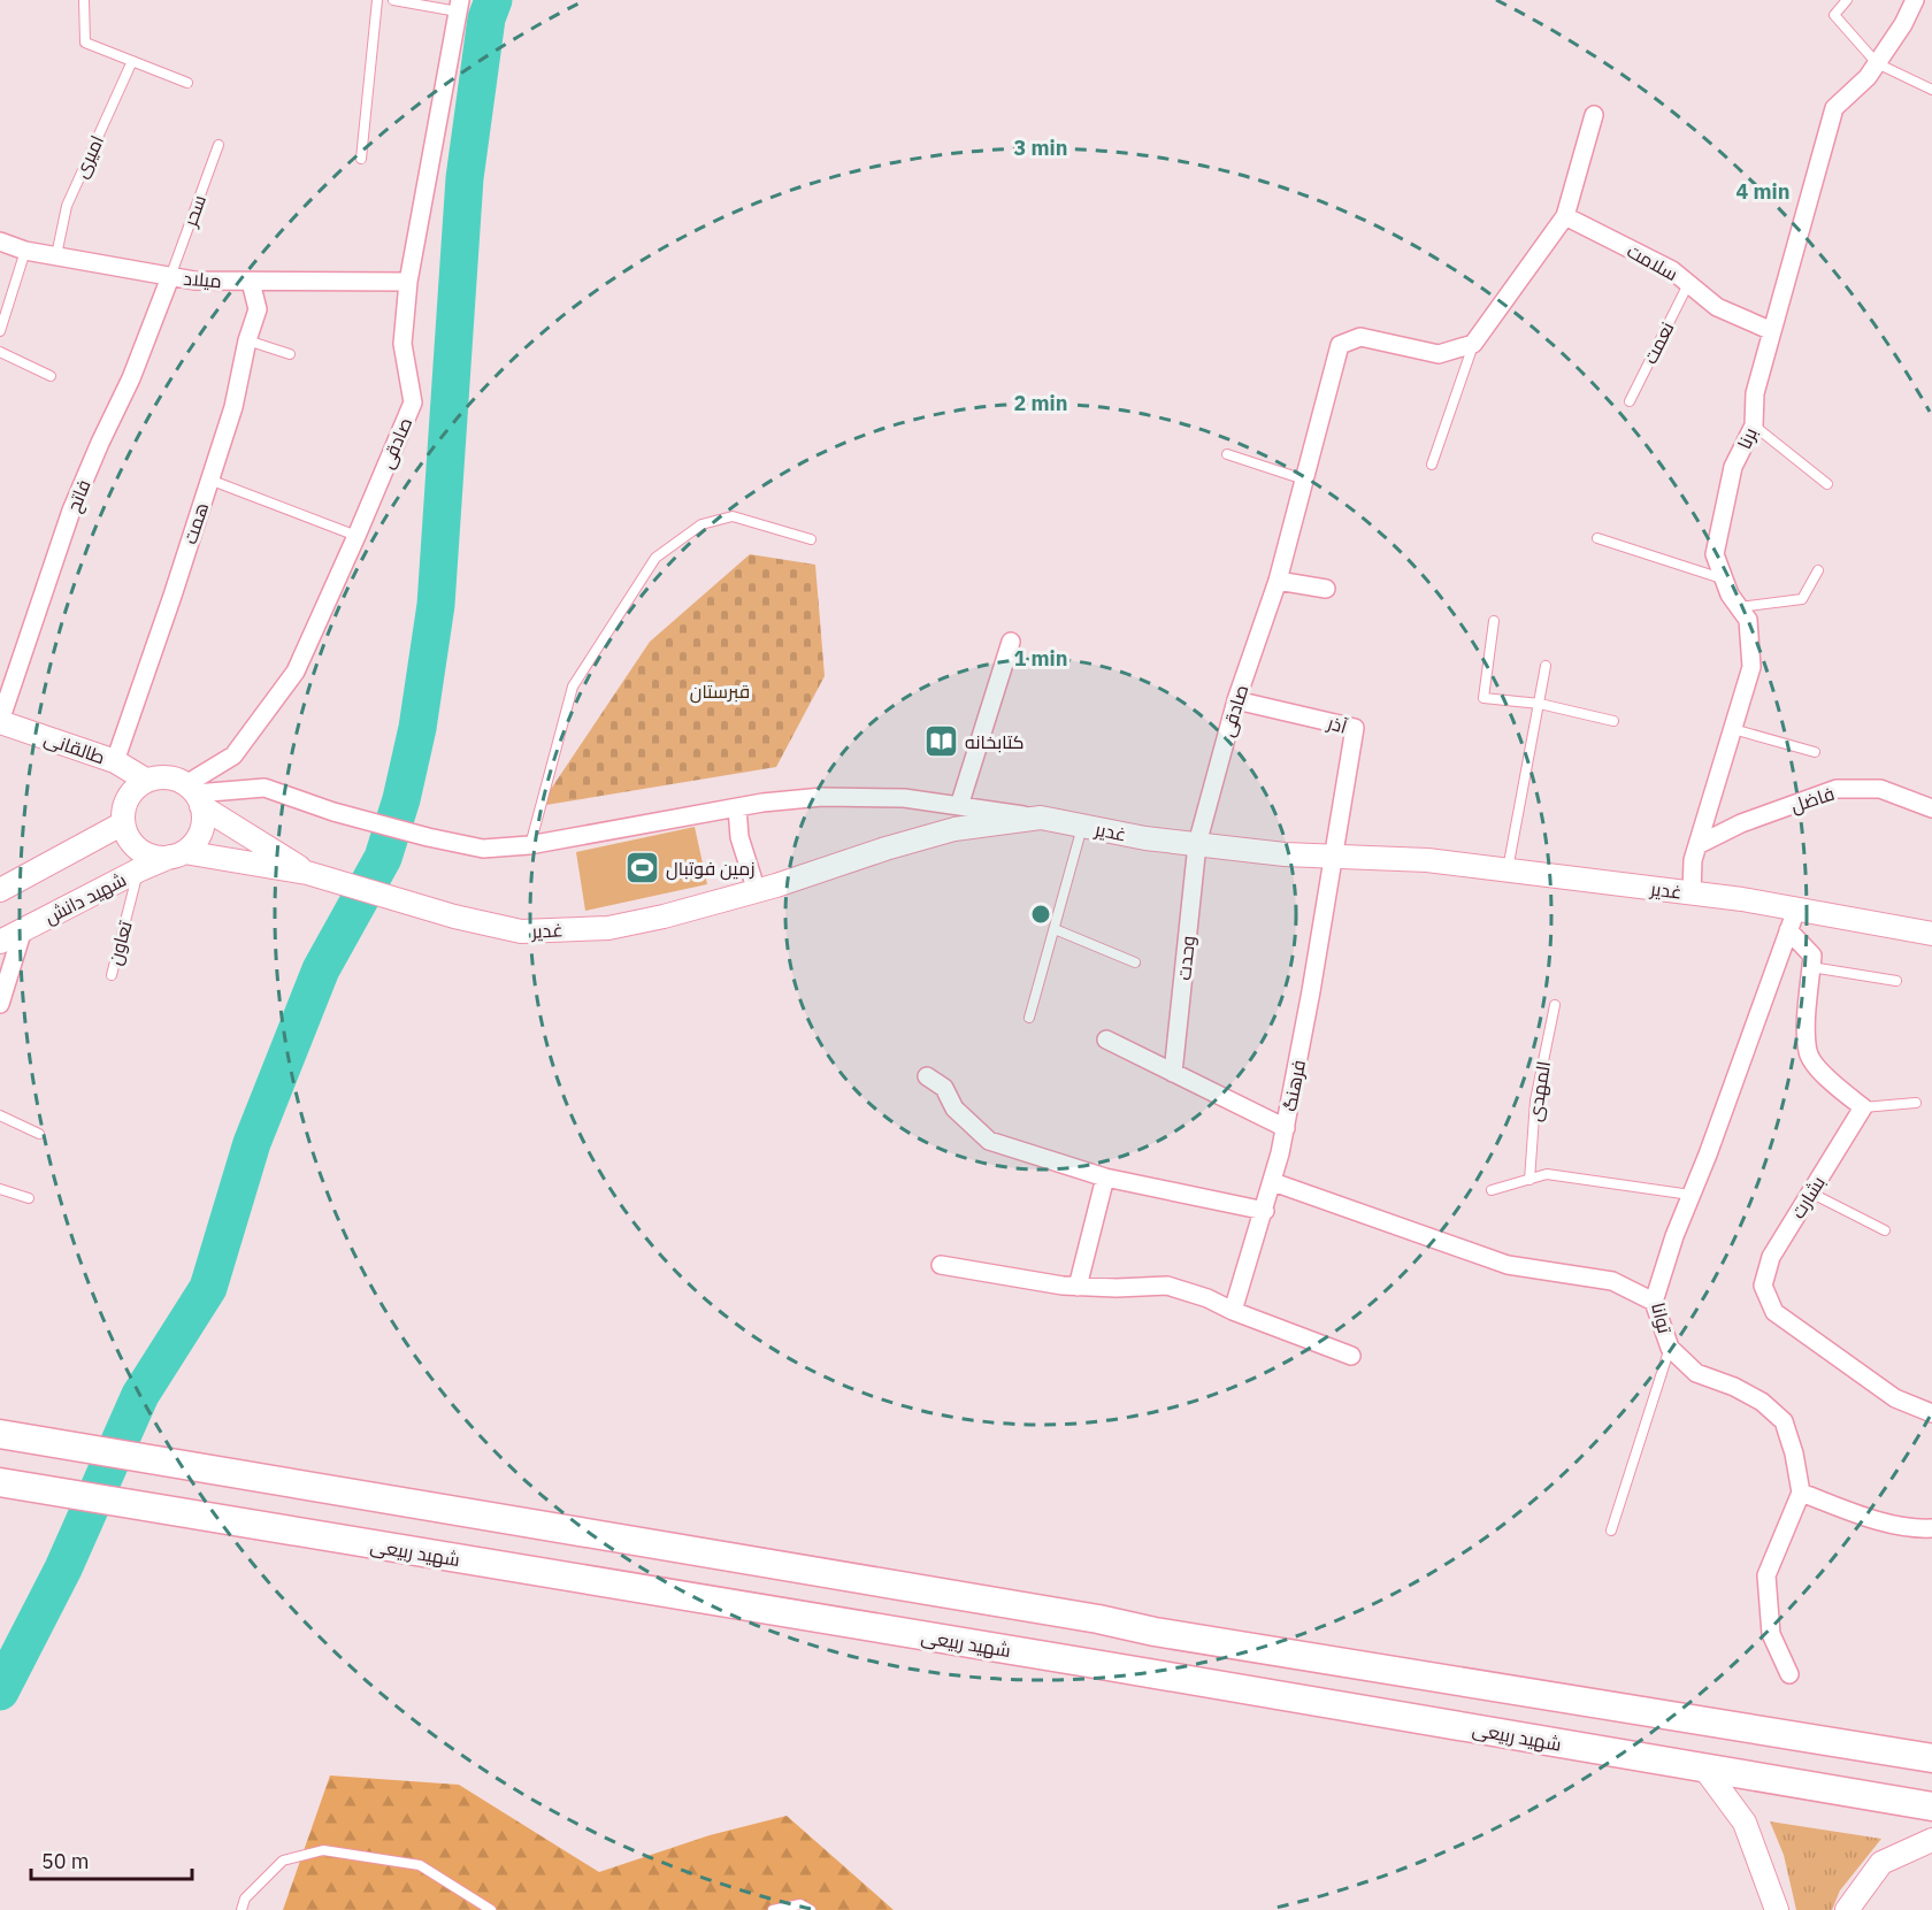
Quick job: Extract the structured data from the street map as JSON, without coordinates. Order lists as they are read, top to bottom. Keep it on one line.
{"streets":{"main road":["شهید ربیعی"],"street":["سلامت","میلاد","برنا","صادقی","فاتح","همت","آذر","طالقانی","فاضل","غدیر","شهید دانش","وحدت","فرهنگ","بشارت","توانا"],"lane":["امیری","سحر","نعمت","تعاون","المهدی"]},"crossings":[["امیری","میلاد"],["سحر","میلاد"],["سحر","فاتح"],["سلامت","نعمت"],["سلامت","برنا"],["میلاد","صادقی"],["میلاد","فاتح"],["میلاد","همت"],["برنا","فاضل"],["برنا","غدیر"],["صادقی","آذر"],["صادقی","طالقانی"],["صادقی","غدیر"],["صادقی","شهید دانش"],["صادقی","وحدت"],["فاتح","طالقانی"],["همت","طالقانی"],["آذر","غدیر"],["آذر","فرهنگ"],["طالقانی","شهید دانش"],["غدیر","وحدت"],["غدیر","فرهنگ"],["غدیر","توانا"],["شهید دانش","تعاون"]],"parks":["قبرستان"],"places":{"library":["کتابخانه"],"sports":["زمین فوتبال"]},"scale_bar":"50 m","rings":["3 min","4 min","2 min","1 min"]}
